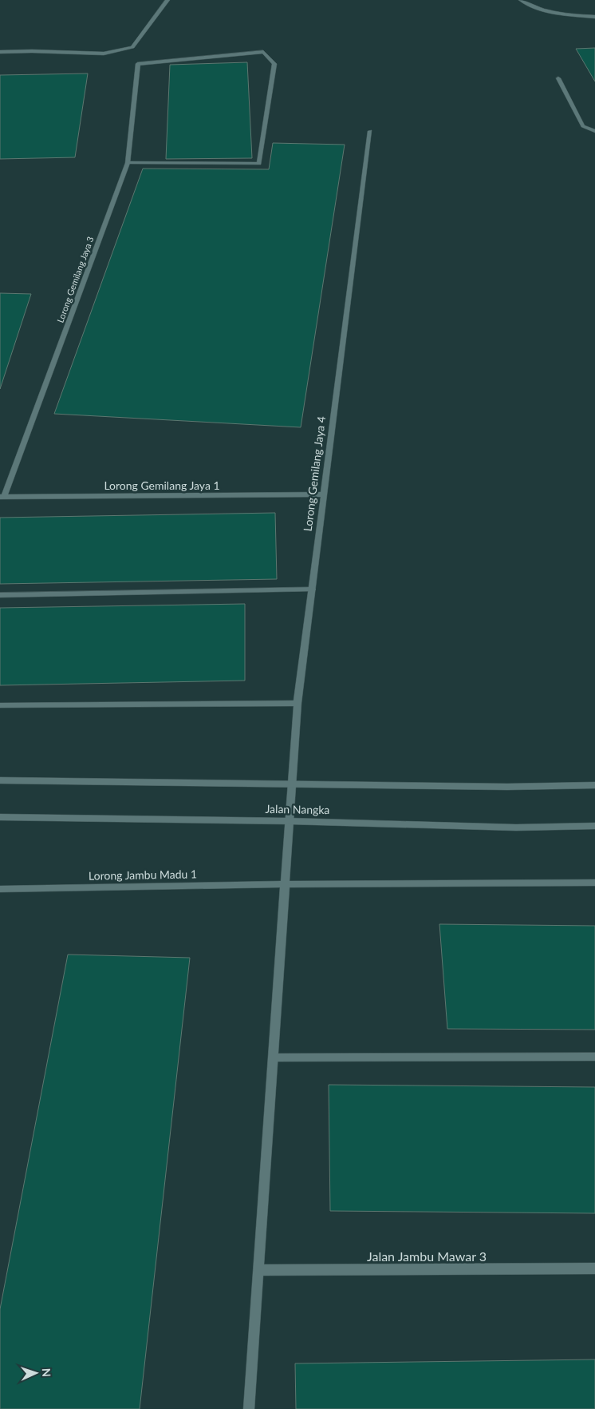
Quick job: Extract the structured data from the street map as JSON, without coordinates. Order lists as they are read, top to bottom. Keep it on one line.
{"streets":{"street":["Lorong Gemilang Jaya 3","Lorong Gemilang Jaya 4","Lorong Gemilang Jaya 1","Jalan Nangka","Lorong Jambu Madu 1","Jalan Jambu Mawar 3"]},"crossings":[["Lorong Gemilang Jaya 3","Lorong Gemilang Jaya 1"],["Lorong Gemilang Jaya 4","Lorong Gemilang Jaya 1"],["Lorong Gemilang Jaya 4","Jalan Nangka"],["Lorong Gemilang Jaya 4","Lorong Jambu Madu 1"],["Lorong Gemilang Jaya 4","Jalan Jambu Mawar 3"]],"north":"right"}
